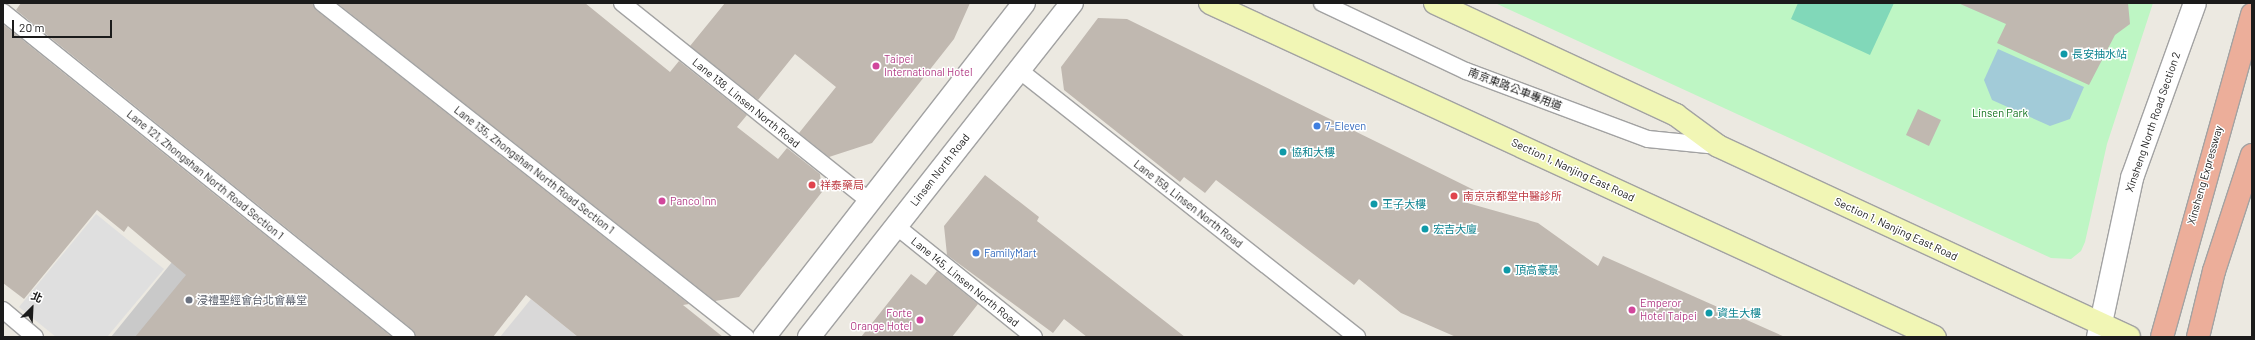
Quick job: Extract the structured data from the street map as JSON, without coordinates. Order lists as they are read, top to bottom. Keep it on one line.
{"streets":{"highway":["Xinsheng Expressway"],"main road":["Section 1, Nanjing East Road"],"street":["Xinsheng North Road Section 2","Linsen North Road"],"lane":["南京東路公車專用道","Lane 138, Linsen North Road","Lane 135, Zhongshan North Road Section 1","Lane 121, Zhongshan North Road Section 1","Lane 159, Linsen North Road","Lane 145, Linsen North Road"]},"crossings":[["南京東路公車專用道","Section 1, Nanjing East Road"],["Xinsheng North Road Section 2","Section 1, Nanjing East Road"],["Linsen North Road","Lane 159, Linsen North Road"],["Linsen North Road","Lane 145, Linsen North Road"]],"parks":["Linsen Park"],"places":["長安抽水站","Taipei International Hotel","7-Eleven","協和大樓","祥泰藥局","南京京都堂中醫診所","Panco Inn","王子大樓","宏吉大廈","FamilyMart","頂高豪景","浸禮聖經會台北會幕堂","Emperor Hotel Taipei","資生大樓","Forte Orange Hotel"],"scale_bar":"20 m","north":"top right"}
